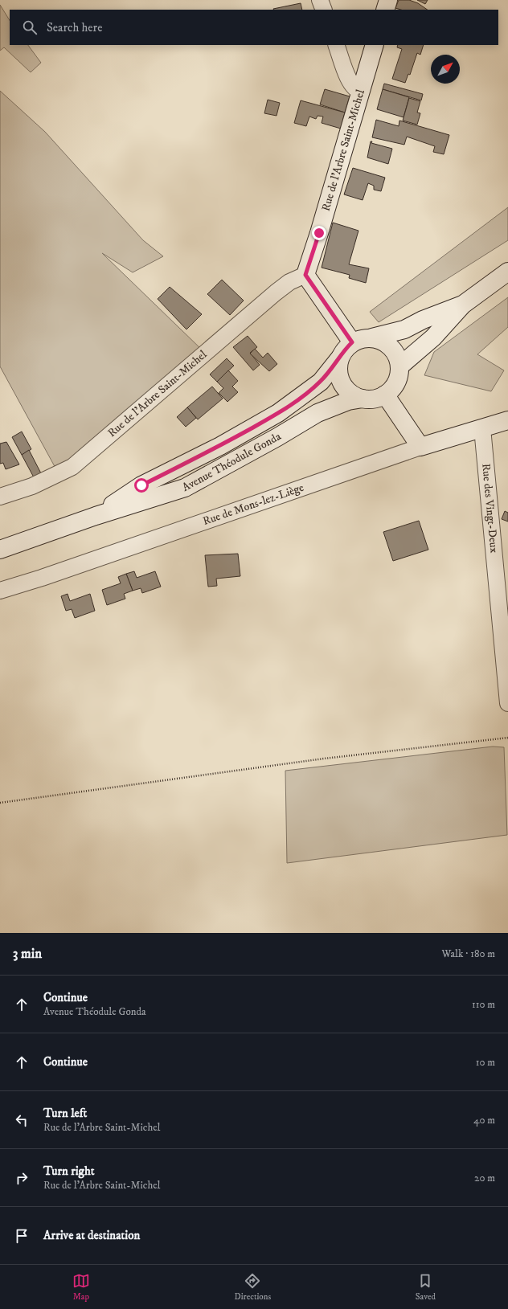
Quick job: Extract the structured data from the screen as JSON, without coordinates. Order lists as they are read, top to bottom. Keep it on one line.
{"streets":{"main road":["Rue de l'Arbre Saint-Michel","Avenue Théodule Gonda","Rue de Mons-lez-Liège"],"street":["Rue des Vingt-Deux"]},"crossings":[["Rue de Mons-lez-Liège","Rue des Vingt-Deux"]],"north":"top right","page":{"search":"Search here","heading":["3 min","Walk · 180 m"],"list":[["Continue","Avenue Théodule Gonda","110 m"],["Continue","10 m"],["Turn left","Rue de l'Arbre Saint-Michel","40 m"],["Turn right","Rue de l'Arbre Saint-Michel","20 m"],"Arrive at destination"],"nav":["Map","Directions","Saved"]}}
